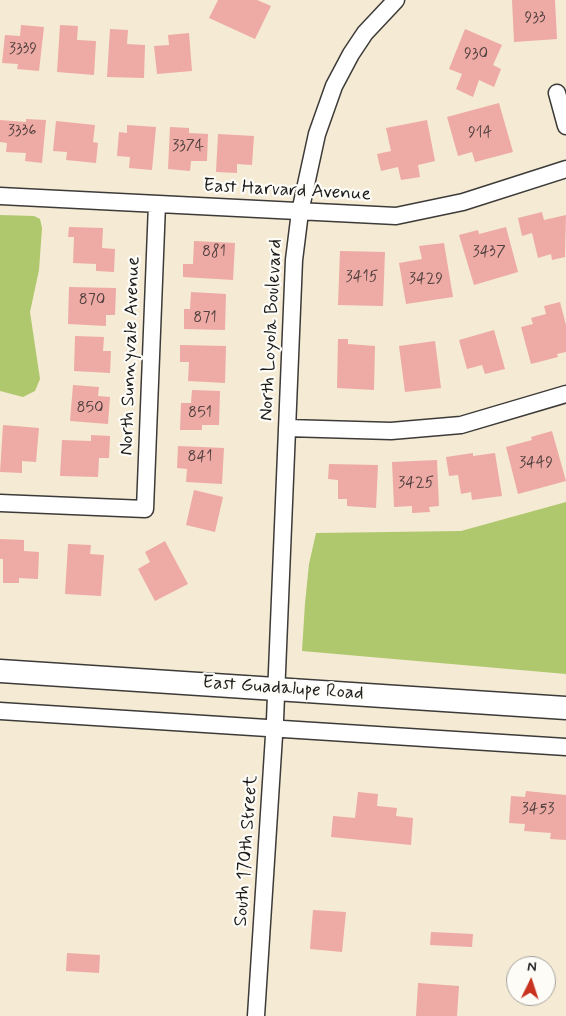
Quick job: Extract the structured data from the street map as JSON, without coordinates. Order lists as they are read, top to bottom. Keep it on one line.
{"streets":{"main road":["East Guadalupe Road"],"street":["East Harvard Avenue","North Loyola Boulevard","North Sunnyvale Avenue","South 170th Street"]},"crossings":[["East Harvard Avenue","North Loyola Boulevard"],["East Harvard Avenue","North Sunnyvale Avenue"],["North Loyola Boulevard","East Guadalupe Road"],["North Loyola Boulevard","South 170th Street"],["East Guadalupe Road","South 170th Street"]],"house_numbers":["933","3339","930","3336","914","3374","881","3437","3415","3429","870","871","850","851","841","3449","3425","3453"],"north":"top"}
